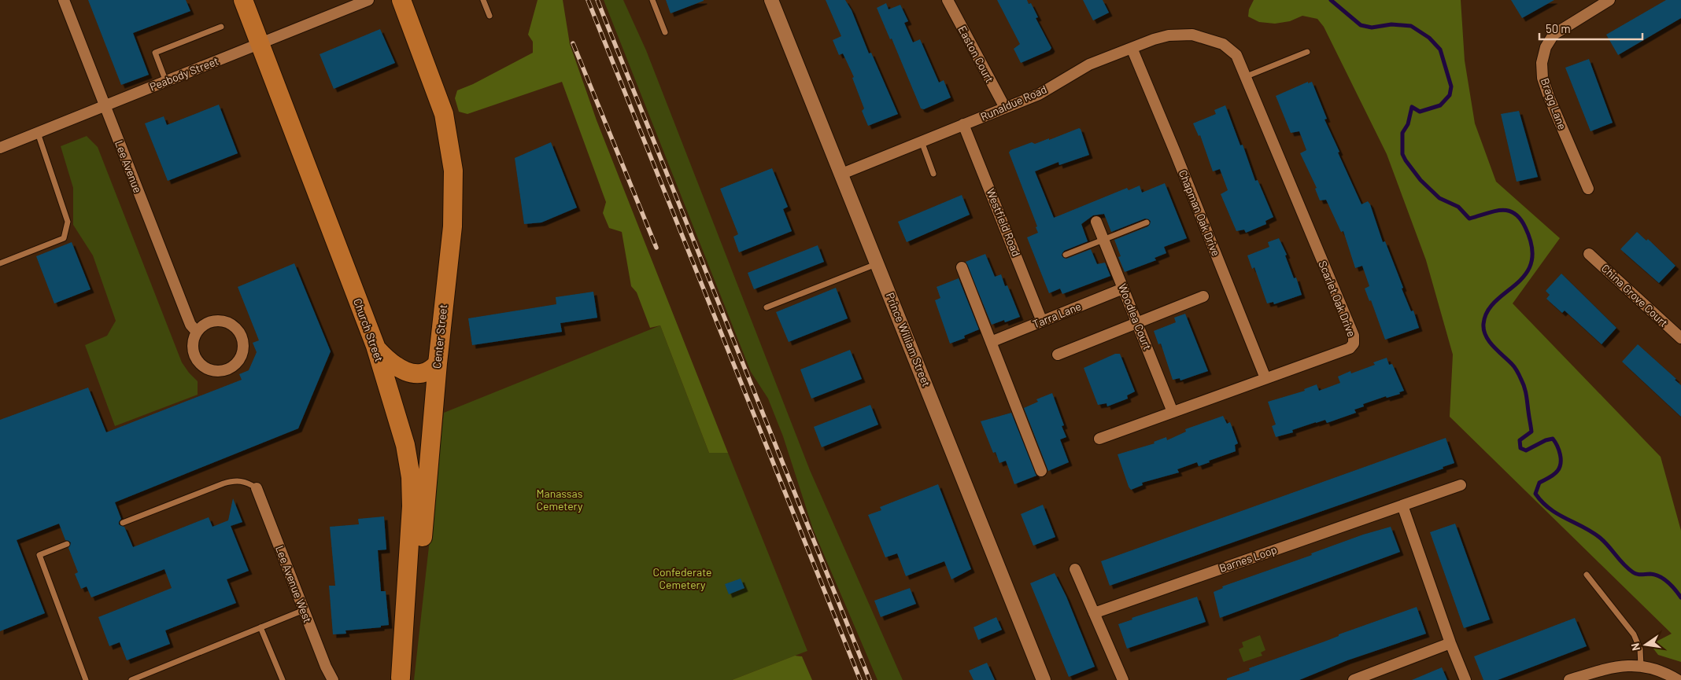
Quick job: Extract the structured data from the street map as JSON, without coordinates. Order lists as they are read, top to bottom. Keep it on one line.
{"streets":{"highway":["Church Street","Center Street"],"street":["Easton Court","Peabody Street","Runaldue Road","Bragg Lane","Lee Avenue","Chapman Oak Drive","Westfield Road","China Grove Court","Scarlet Oak Drive","Tarra Lane","Woodlea Court","Prince William Street","Barnes Loop","Lee Avenue West"]},"crossings":[["Easton Court","Runaldue Road"],["Peabody Street","Lee Avenue"],["Peabody Street","Church Street"],["Runaldue Road","Chapman Oak Drive"],["Runaldue Road","Westfield Road"],["Runaldue Road","Scarlet Oak Drive"],["Runaldue Road","Prince William Street"],["Chapman Oak Drive","Scarlet Oak Drive"],["Westfield Road","Tarra Lane"],["Scarlet Oak Drive","Woodlea Court"],["Tarra Lane","Woodlea Court"],["Church Street","Center Street"]],"parks":["Manassas Cemetery","Confederate Cemetery"],"scale_bar":"50 m","north":"left"}
